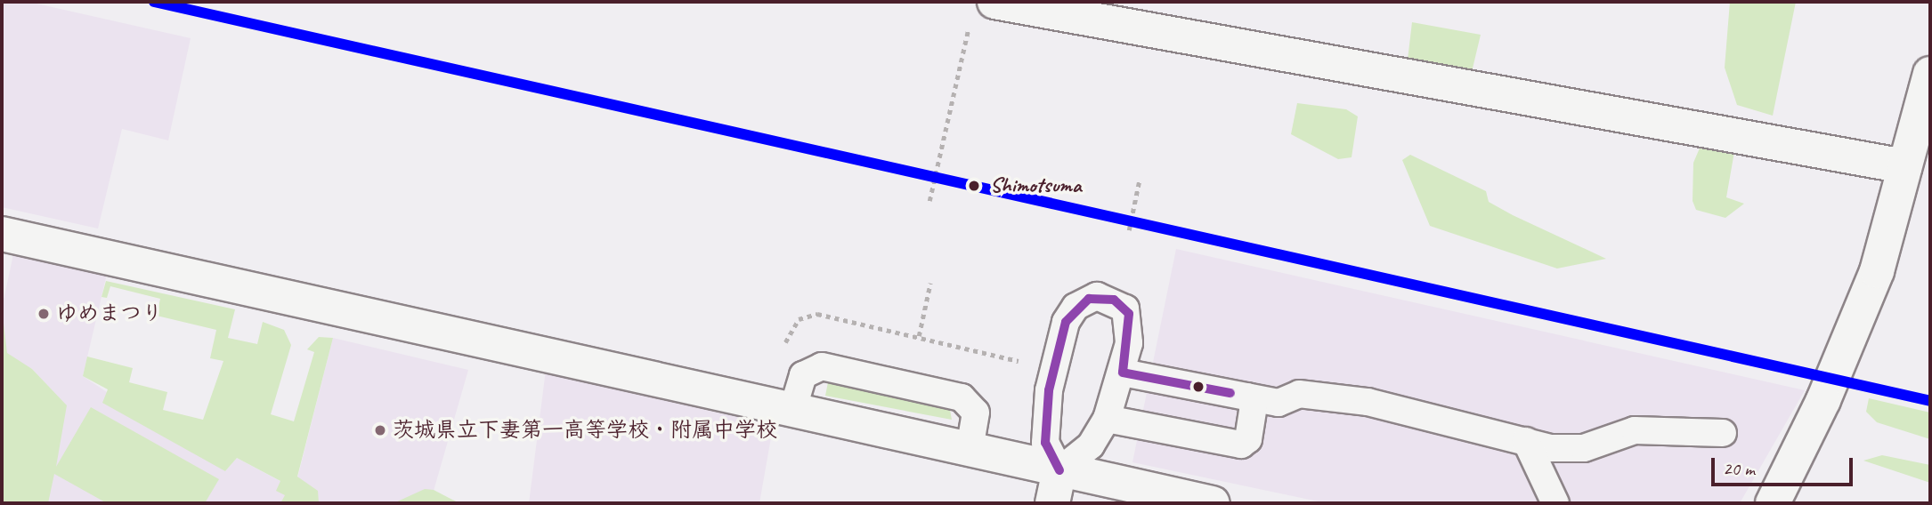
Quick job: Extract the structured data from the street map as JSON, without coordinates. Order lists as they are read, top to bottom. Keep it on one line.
{"places":["Shimotsuma","ゆめまつり","茨城県立下妻第一高等学校・附属中学校"],"scale_bar":"20 m"}
